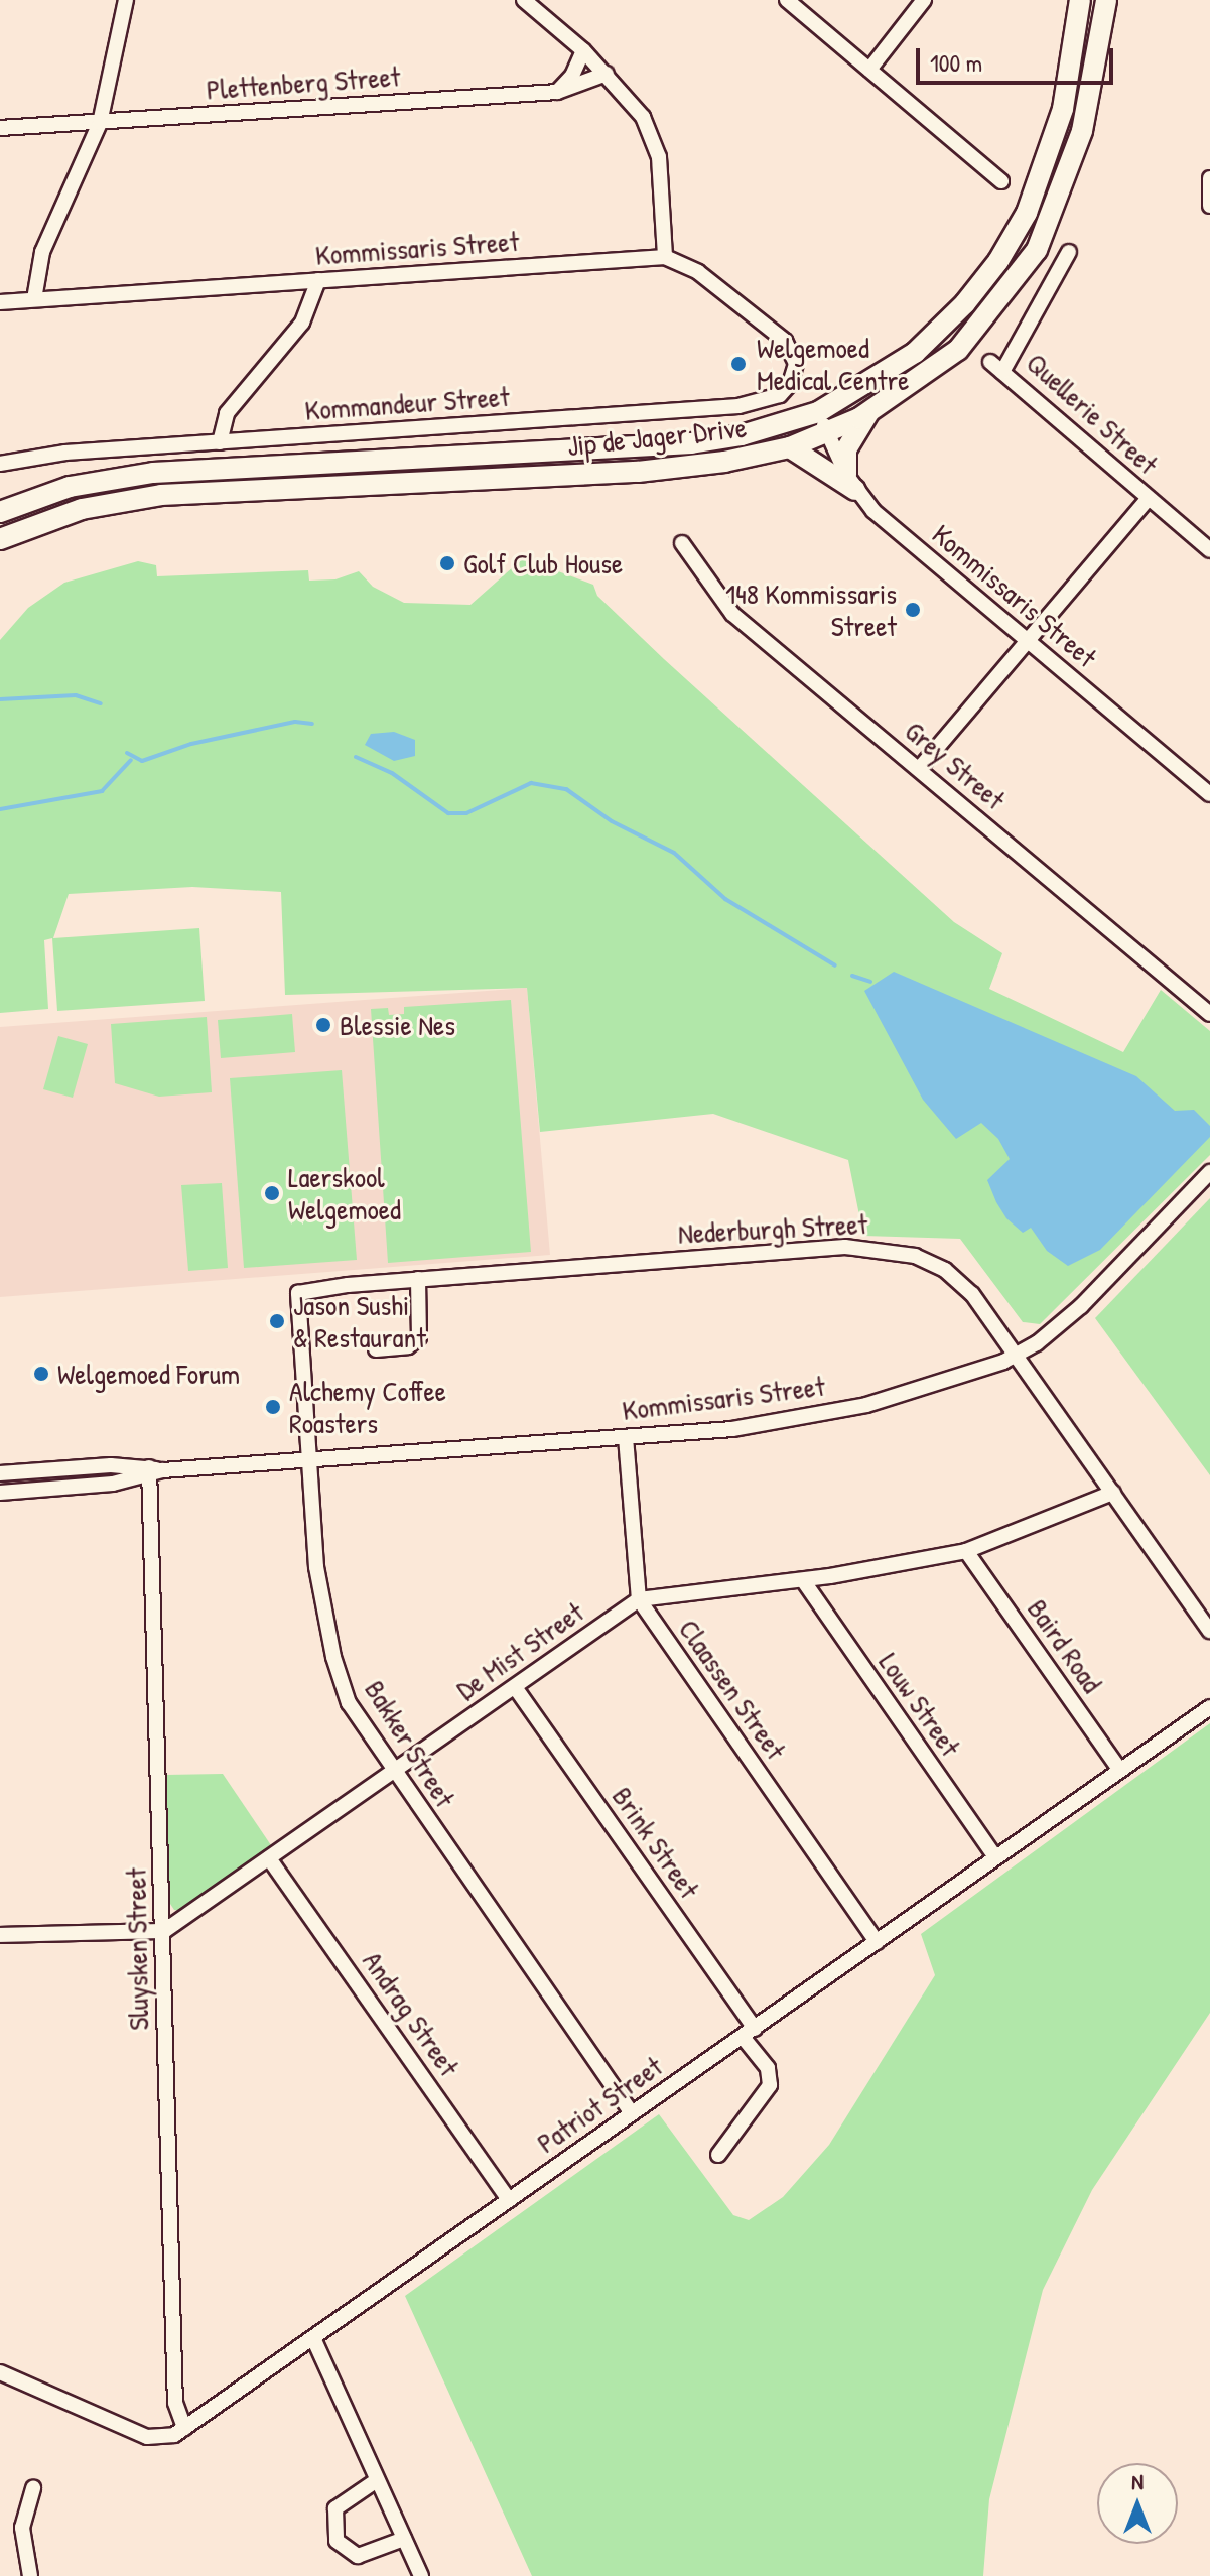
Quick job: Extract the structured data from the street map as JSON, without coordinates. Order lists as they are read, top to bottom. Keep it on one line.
{"streets":{"main road":["Jip de Jager Drive"],"street":["Plettenberg Street","Kommissaris Street","Kommandeur Street","Quellerie Street","Grey Street","Nederburgh Street","Baird Road","De Mist Street","Claassen Street","Louw Street","Bakker Street","Brink Street","Sluysken Street","Andrag Street","Patriot Street"]},"crossings":[["Kommissaris Street","Kommandeur Street"],["Kommissaris Street","Jip de Jager Drive"],["Kommissaris Street","Nederburgh Street"],["Kommissaris Street","Bakker Street"],["Kommissaris Street","Sluysken Street"],["Nederburgh Street","De Mist Street"],["Nederburgh Street","Bakker Street"],["Baird Road","De Mist Street"],["Baird Road","Patriot Street"],["De Mist Street","Claassen Street"],["De Mist Street","Louw Street"],["De Mist Street","Bakker Street"],["De Mist Street","Brink Street"],["De Mist Street","Sluysken Street"],["De Mist Street","Andrag Street"],["Claassen Street","Patriot Street"],["Louw Street","Patriot Street"],["Bakker Street","Patriot Street"],["Brink Street","Patriot Street"],["Sluysken Street","Patriot Street"],["Andrag Street","Patriot Street"]],"places":["Welgemoed Medical Centre","Golf Club House","148 Kommissaris Street","Blessie Nes","Laerskool Welgemoed","Jason Sushi & Restaurant","Welgemoed Forum","Alchemy Coffee Roasters"],"scale_bar":"100 m","north":"top"}
